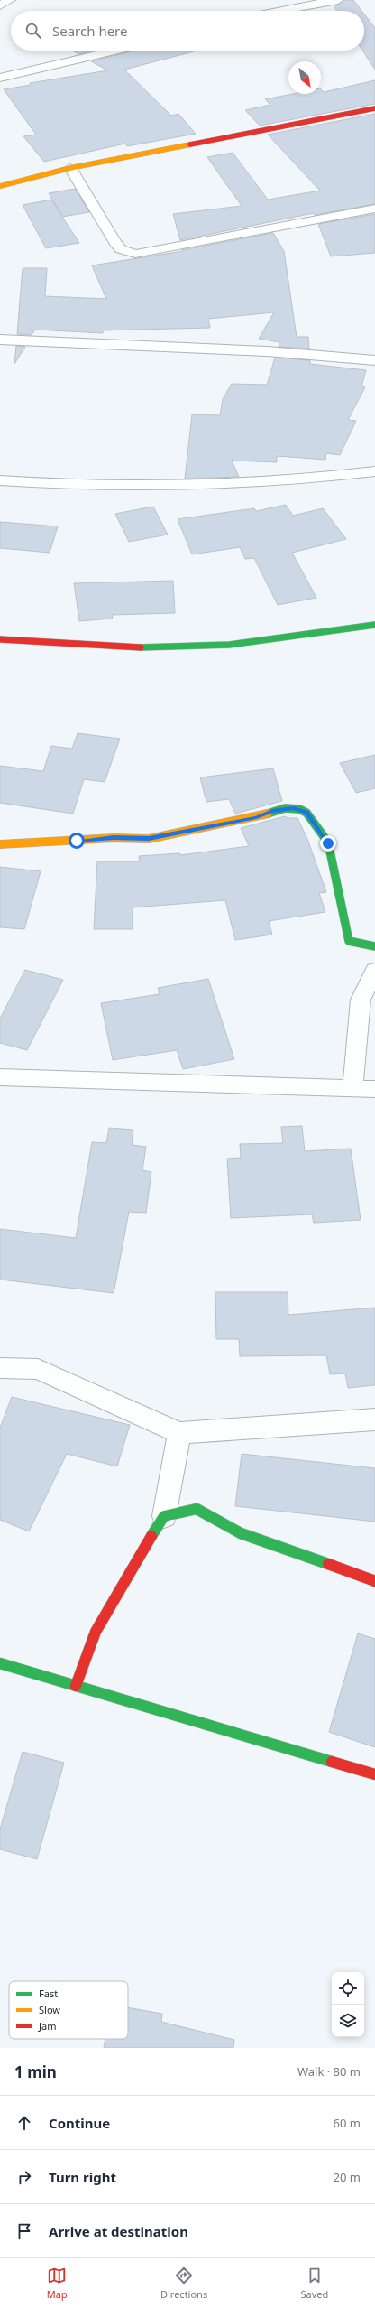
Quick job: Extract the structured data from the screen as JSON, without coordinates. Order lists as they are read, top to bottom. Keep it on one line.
{"legend":["Fast","Slow","Jam"],"north":"bottom right","page":{"search":"Search here","heading":["1 min","Walk · 80 m"],"list":[["Continue","60 m"],["Turn right","20 m"],"Arrive at destination"],"nav":["Map","Directions","Saved"]}}
